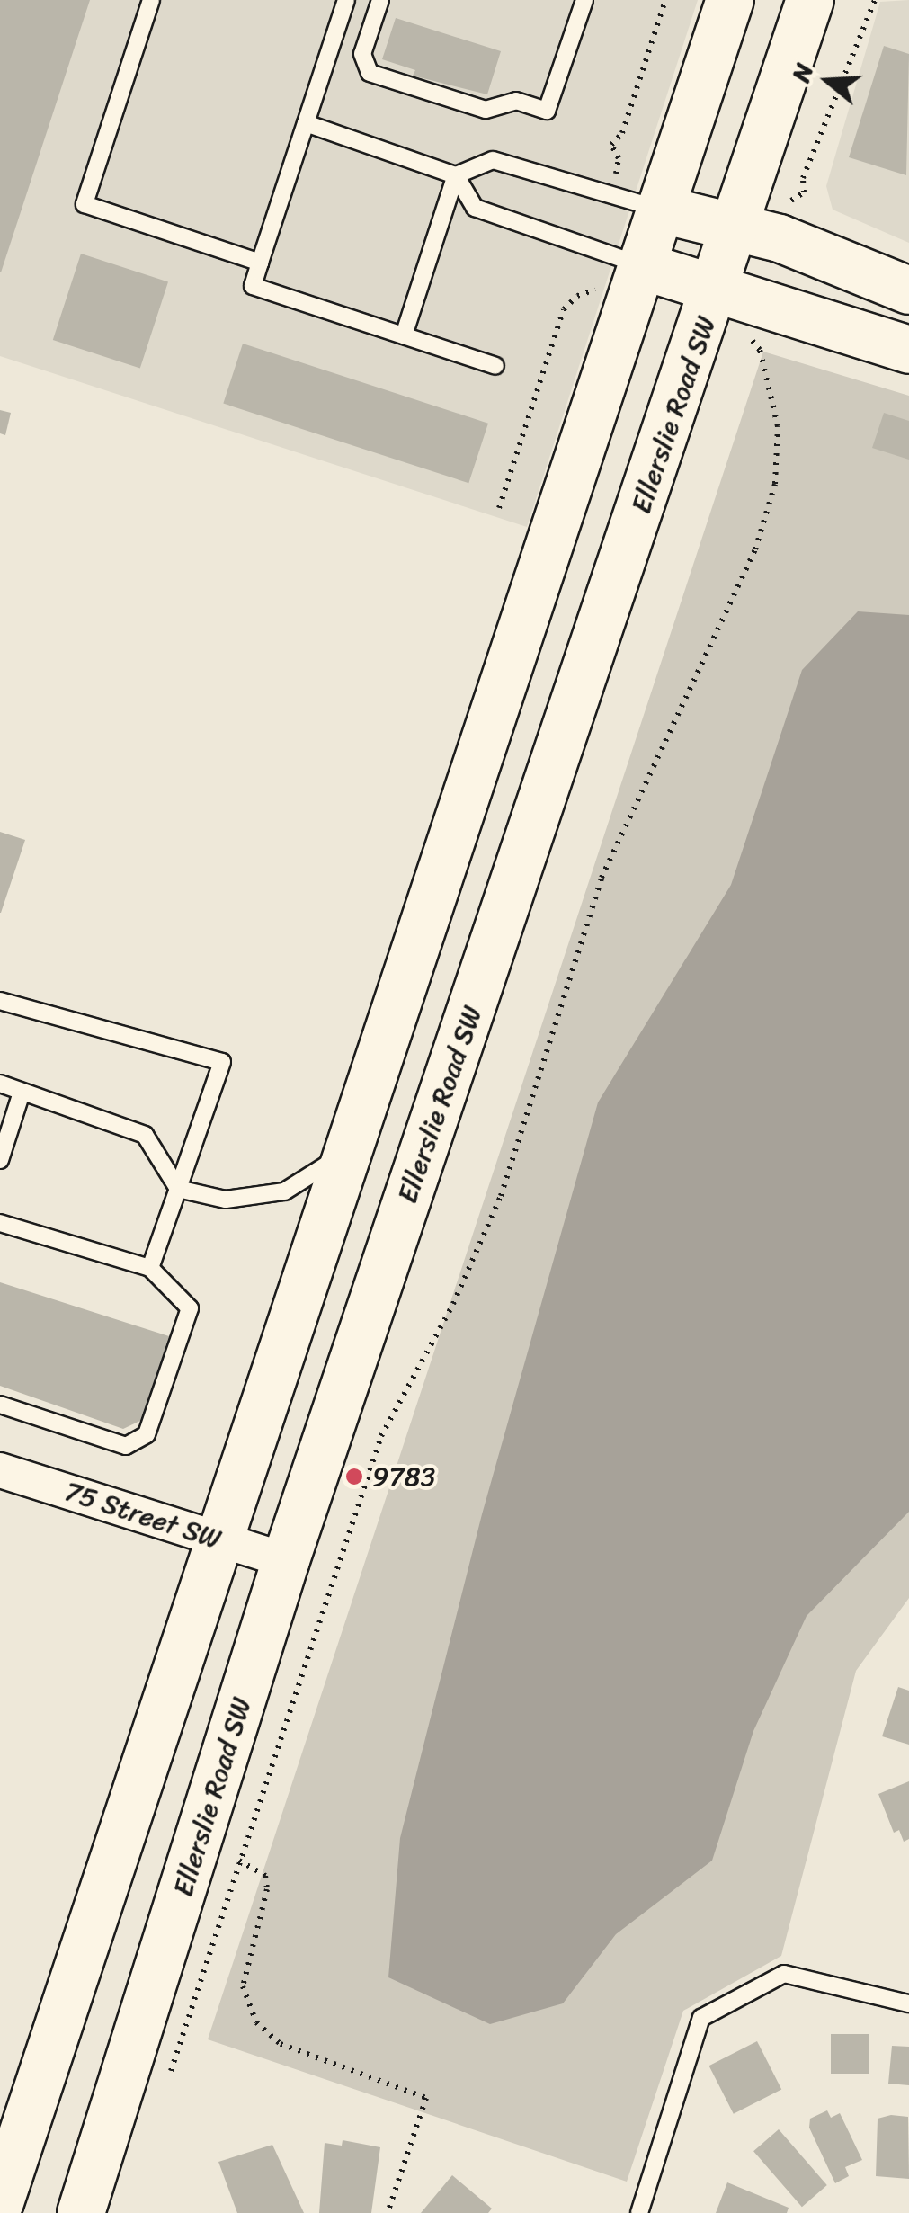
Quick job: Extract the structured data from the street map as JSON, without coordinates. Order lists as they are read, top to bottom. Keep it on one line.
{"streets":{"main road":["Ellerslie Road SW"],"street":["75 Street SW"]},"crossings":[["Ellerslie Road SW","75 Street SW"]],"places":["9783"],"north":"left"}
